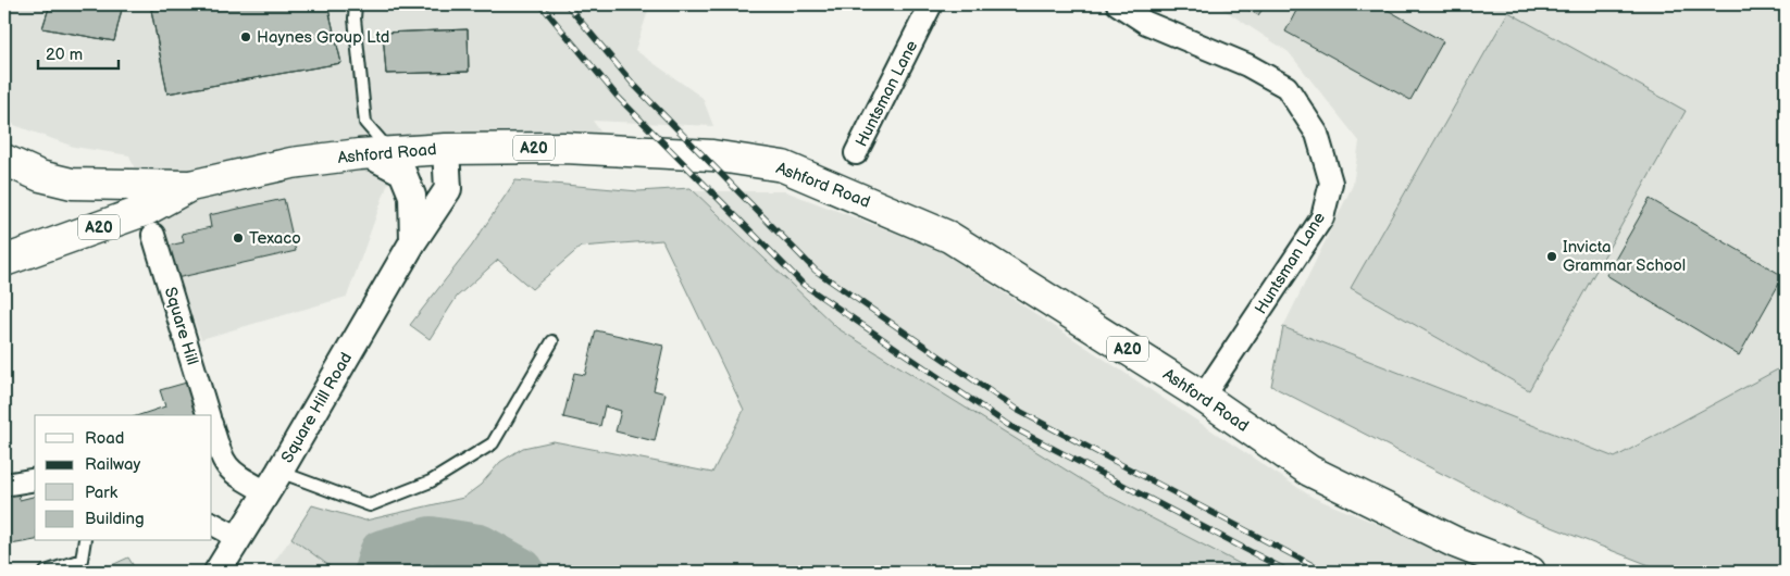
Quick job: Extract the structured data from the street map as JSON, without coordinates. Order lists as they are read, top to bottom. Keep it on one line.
{"streets":{"main road":["A20","Ashford Road"],"street":["Huntsman Lane","Square Hill","Square Hill Road"]},"crossings":[["Huntsman Lane","Ashford Road"],["A20","Ashford Road"],["Ashford Road","Square Hill Road"]],"places":["Haynes Group Ltd","Texaco","Invicta Grammar School"],"legend":["Road","Railway","Park","Building"],"scale_bar":"20 m"}
